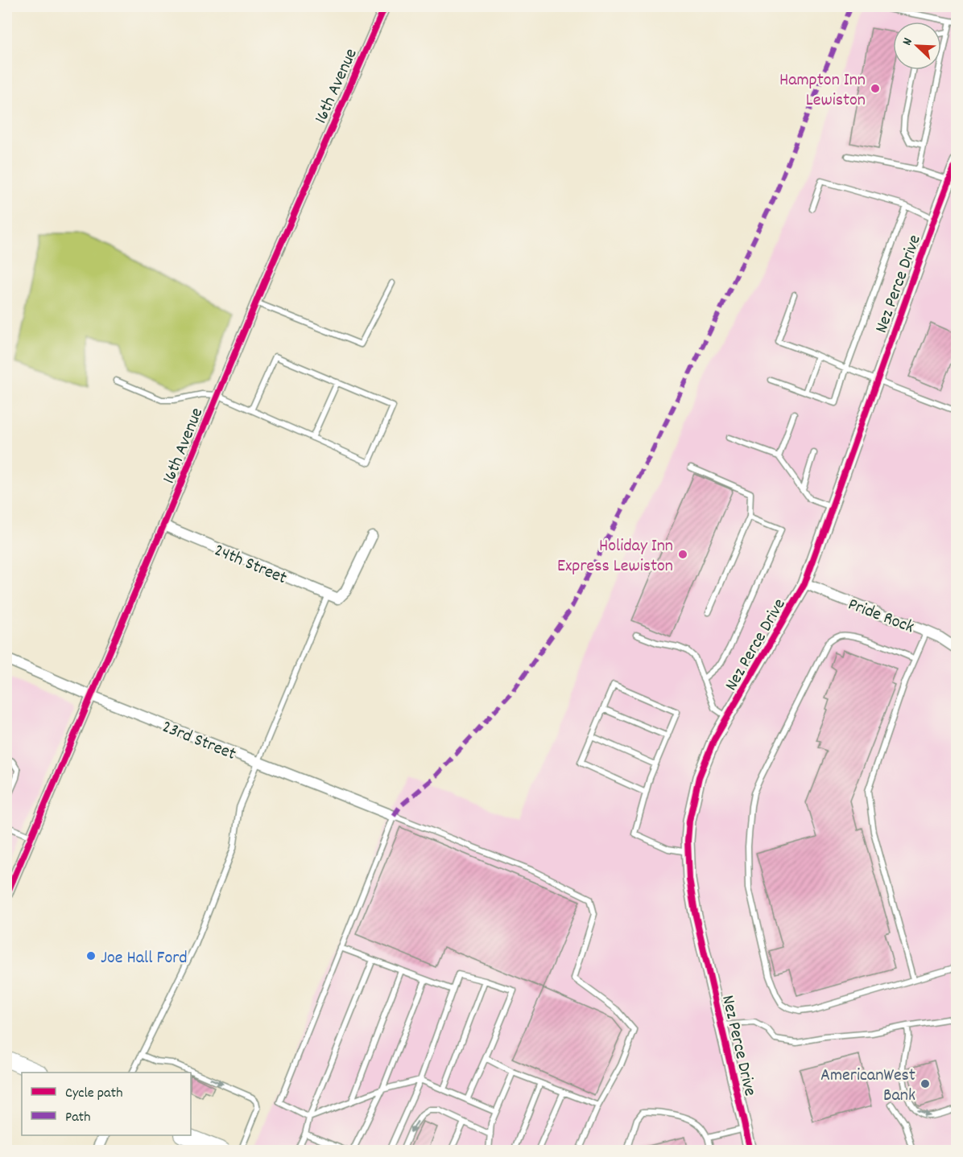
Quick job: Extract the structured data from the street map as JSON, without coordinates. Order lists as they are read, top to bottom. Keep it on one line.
{"streets":{"street":["16th Avenue","Nez Perce Drive","24th Street","Pride Rock","23rd Street"]},"crossings":[["16th Avenue","24th Street"],["16th Avenue","23rd Street"],["Nez Perce Drive","Pride Rock"]],"places":["Hampton Inn Lewiston","Holiday Inn Express Lewiston","Joe Hall Ford","AmericanWest Bank"],"legend":["Cycle path","Path"],"north":"top left"}
